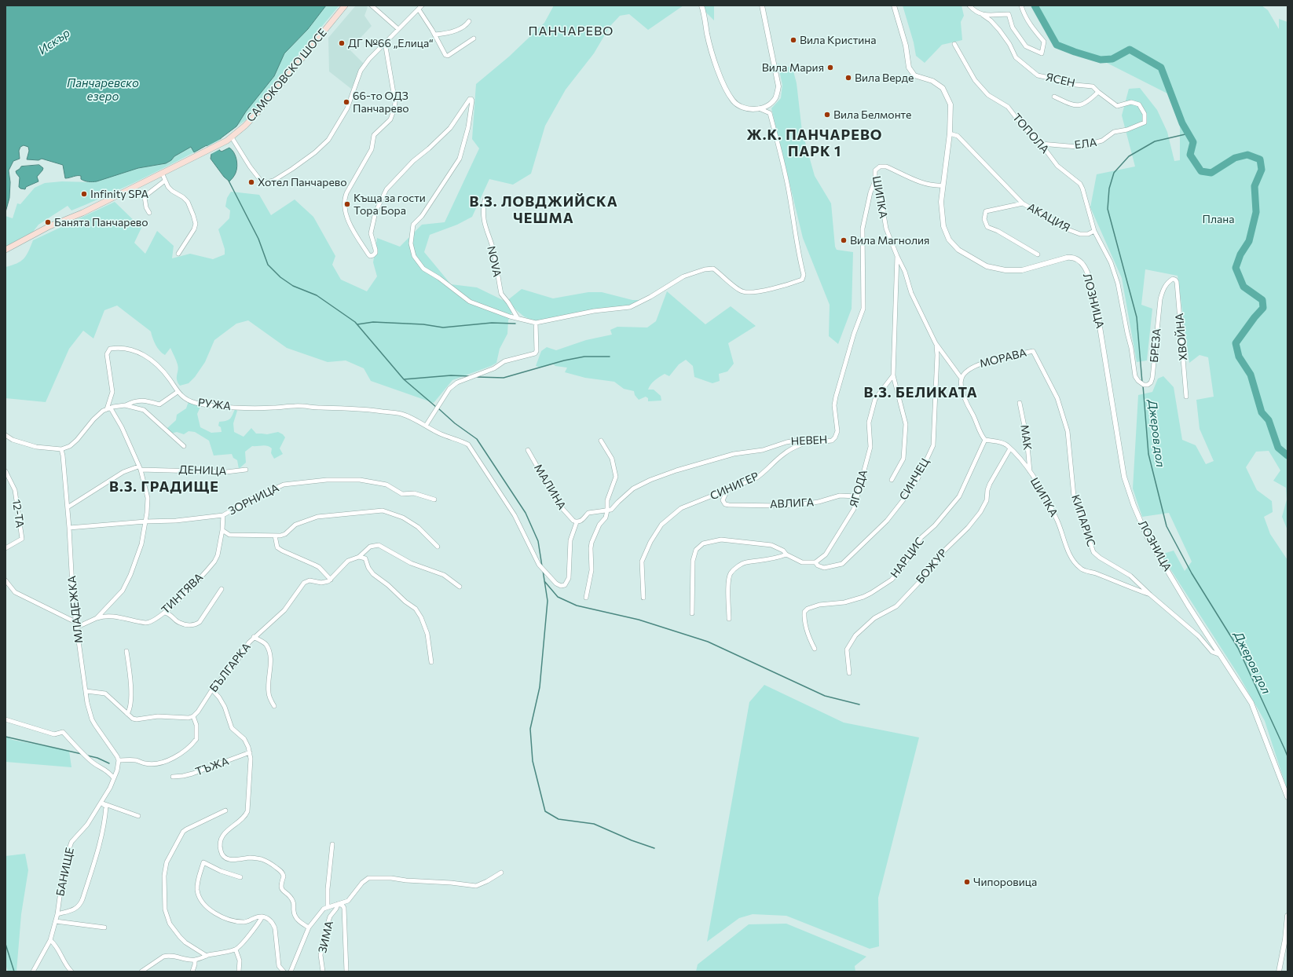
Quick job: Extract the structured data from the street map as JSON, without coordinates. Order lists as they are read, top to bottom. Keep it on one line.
{"streets":{"main road":["САМОКОВСКО ШОСЕ"],"street":["ЯСЕН","ТОПОЛА","ЕЛА","ШИПКА","АКАЦИЯ","NOVA","ЛОЗНИЦА","ХВОЙНА","БРЕЗА","МОРАВА","РУЖА","МАК","НЕВЕН","ДЕНИЦА","СИНЧЕЦ","СИНИГЕР","МАЛИНА","ЯГОДА","ЗОРНИЦА","АВЛИГА","12-ТА","КИПАРИС","НАРЦИС","БОЖУР","ТИНТЯВА","МЛАДЕЖКА","БЪЛГАРКА","ТЪЖА","БАНИЩЕ","ЗИМА"]},"crossings":[["ЯСЕН","ЕЛА"],["ТОПОЛА","ЕЛА"],["ТОПОЛА","АКАЦИЯ"],["ТОПОЛА","БРЕЗА"],["ШИПКА","ЛОЗНИЦА"],["ШИПКА","МАК"],["ШИПКА","НЕВЕН"],["ШИПКА","СИНЧЕЦ"],["ШИПКА","КИПАРИС"],["ШИПКА","НАРЦИС"],["ШИПКА","БОЖУР"],["АКАЦИЯ","ЛОЗНИЦА"],["АКАЦИЯ","БРЕЗА"],["ЛОЗНИЦА","КИПАРИС"],["ХВОЙНА","БРЕЗА"],["МОРАВА","КИПАРИС"],["РУЖА","МАЛИНА"],["НЕВЕН","СИНИГЕР"],["ДЕНИЦА","МЛАДЕЖКА"],["СИНЧЕЦ","ЯГОДА"],["СИНИГЕР","АВЛИГА"],["ЯГОДА","АВЛИГА"],["ЗОРНИЦА","ТИНТЯВА"],["ЗОРНИЦА","МЛАДЕЖКА"],["МЛАДЕЖКА","БАНИЩЕ"]],"districts":["ПАНЧАРЕВО","Ж.К. ПАНЧАРЕВО ПАРК 1","В.З. ЛОВДЖИЙСКА ЧЕШМА","В.З. БЕЛИКАТА","В.З. ГРАДИЩЕ"],"water":["Искър","Панчаревско езеро","Джеров дол"],"parks":["Плана"],"places":["Вила Кристина","ДГ №66 „Елица“","Вила Мария","Вила Верде","66-то ОДЗ Панчарево","Вила Белмонте","Хотел Панчарево","Infinity SPA","Къща за гости Тора Бора","Банята Панчарево","Вила Магнолия","Чипоровица"]}
